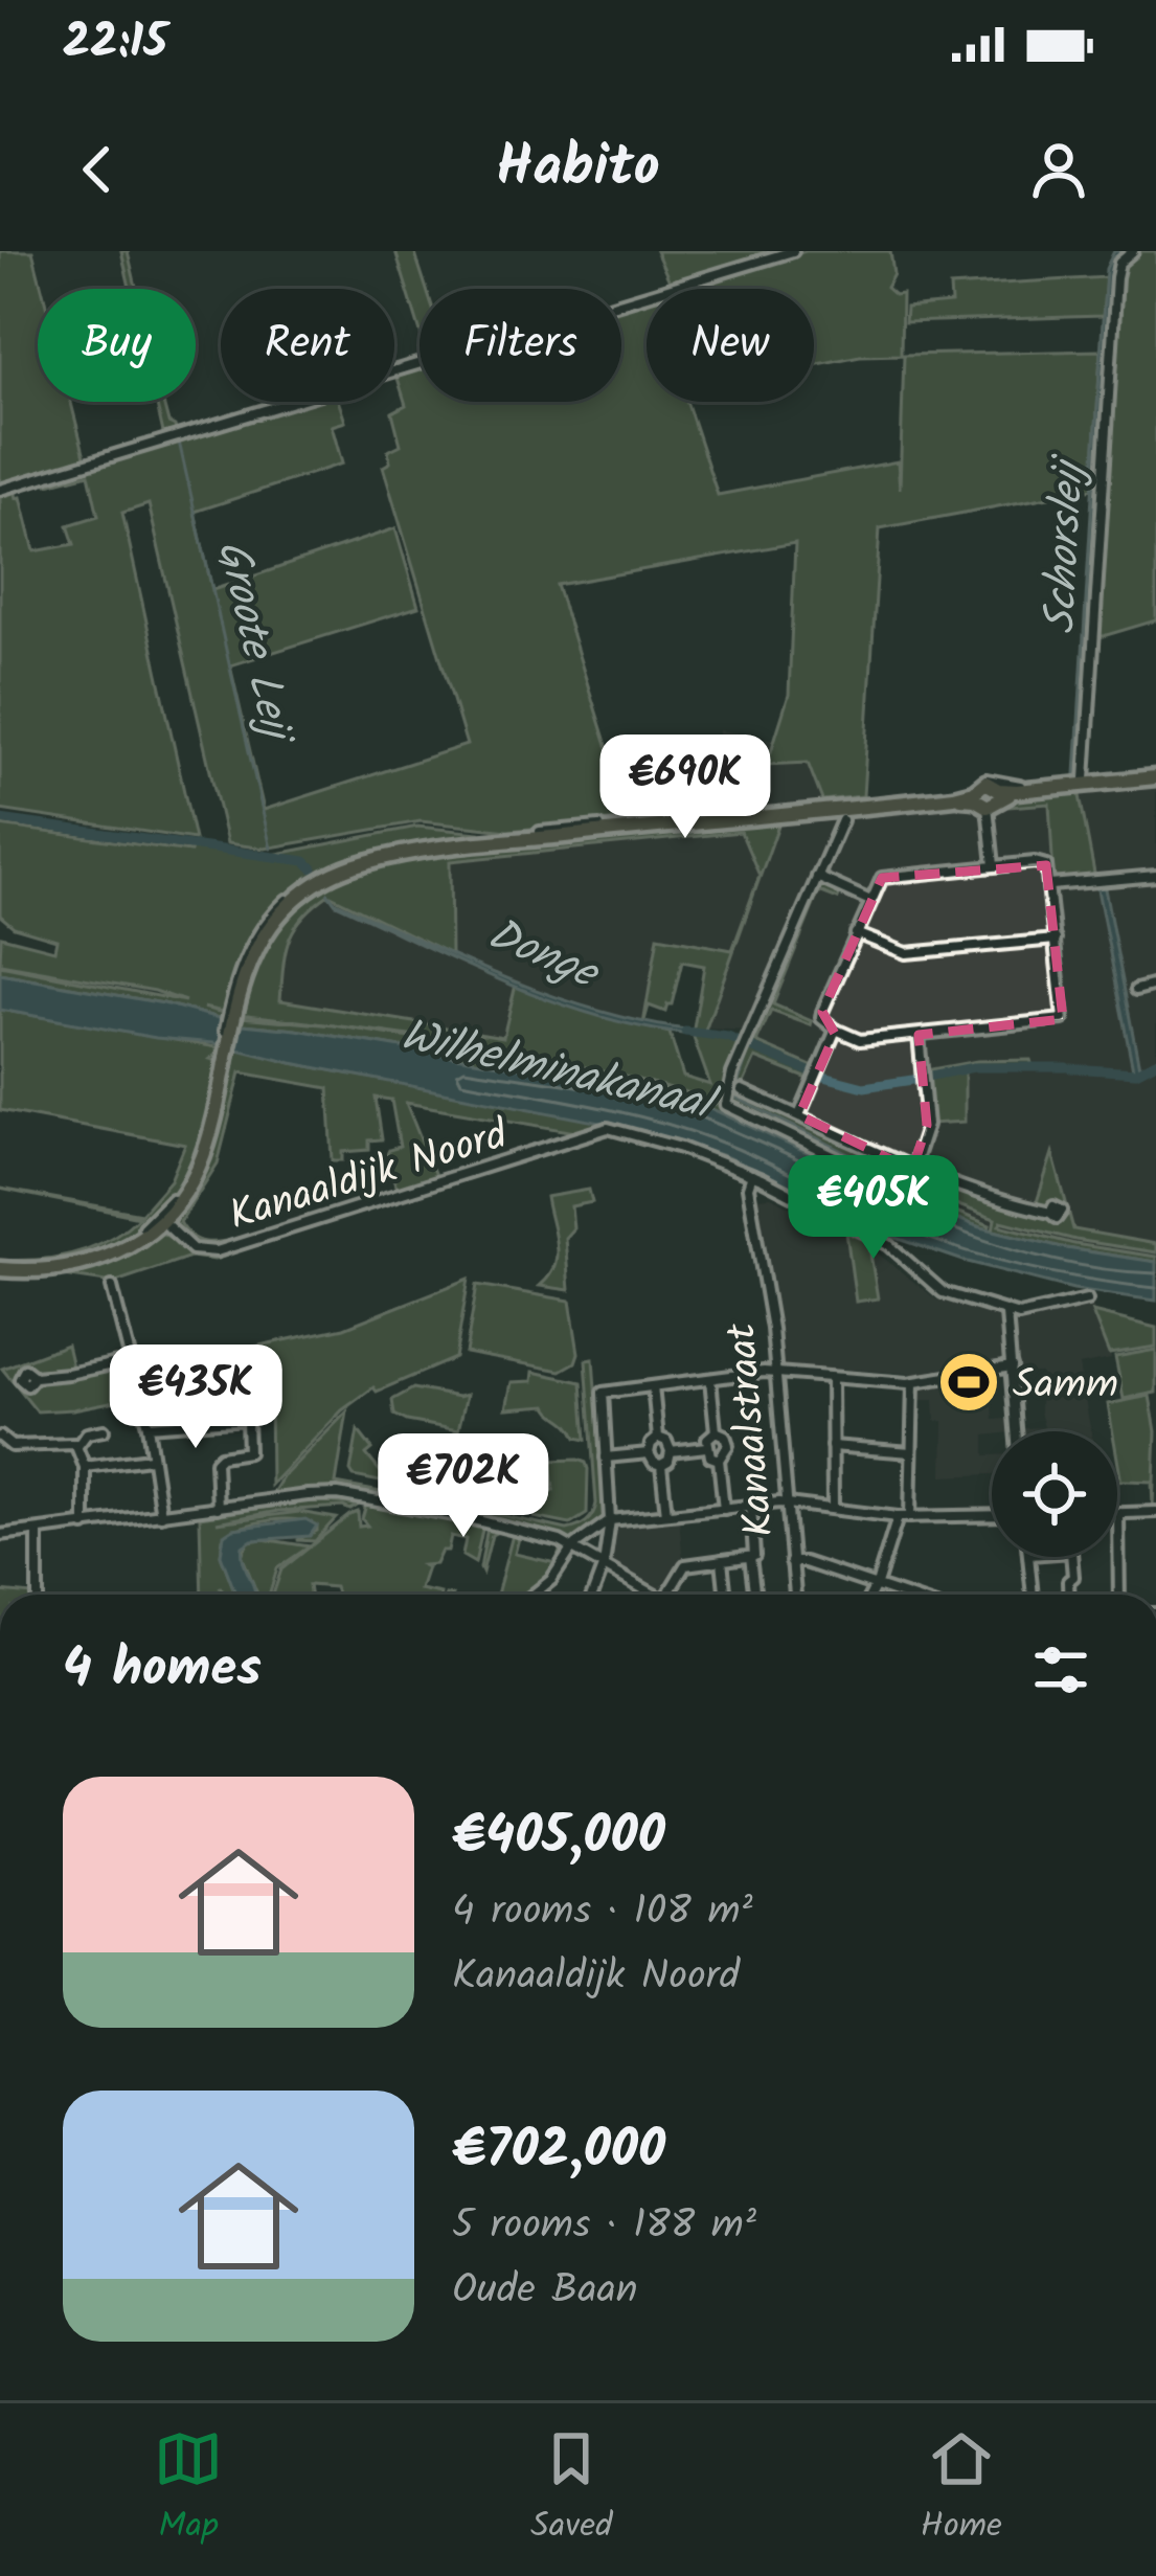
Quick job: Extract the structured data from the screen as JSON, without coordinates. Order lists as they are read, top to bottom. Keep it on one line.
{"streets":{"street":["Kanaaldijk Noord","Kanaalstraat"]},"crossings":[["Kanaaldijk Noord","Kanaalstraat"]],"water":["Schorsleij","Groote Leij","Donge","Wilhelminakanaal"],"places":{"sports":["Samm"]},"page":{"status":"22:15","header":"Habito","chip":["Buy","Rent","Filters","New"],"price":["€690K","€405K","€435K","€702K"],"heading":"4 homes","list":[{"name":"€405,000","note":"4 rooms · 108 m² · Kanaaldijk Noord"},{"name":"€702,000","note":"5 rooms · 188 m² · Oude Baan"}],"tabs":["Map","Saved","Home"]}}
